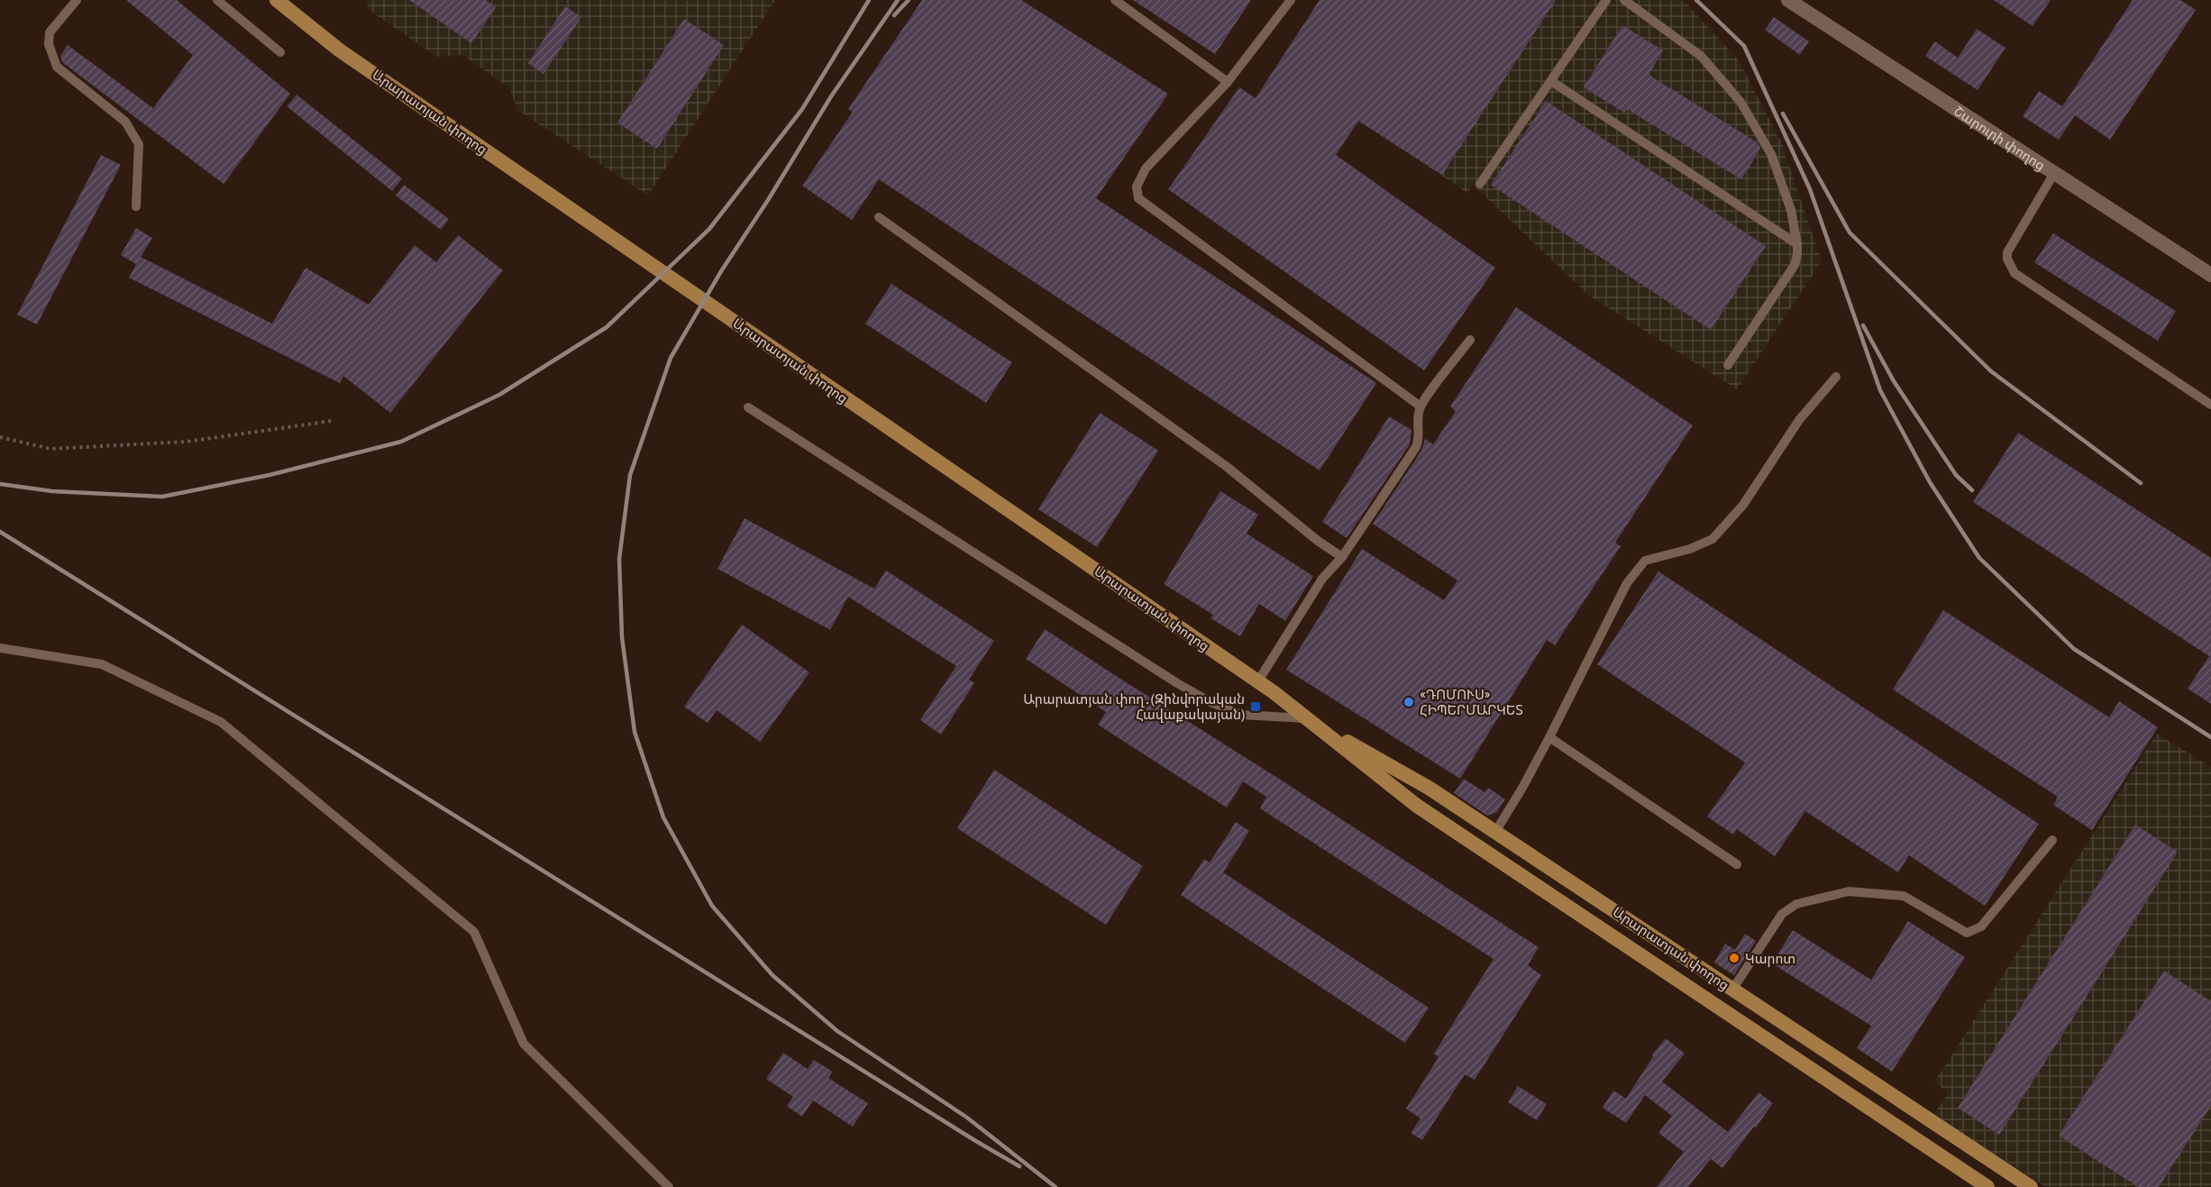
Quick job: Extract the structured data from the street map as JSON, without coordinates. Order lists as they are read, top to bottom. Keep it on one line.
{"streets":{"main road":["Արարատյան փողոց"],"street":["Շարուրի փողոց"]},"places":{"other":["«ԴՈՄՈՒՍ» ՀԻՊԵՐՄԱՐԿԵՏ","Կարոտ"],"transit":["Արարատյան փող․(Զինվորական Հավաքակայան)"]}}
